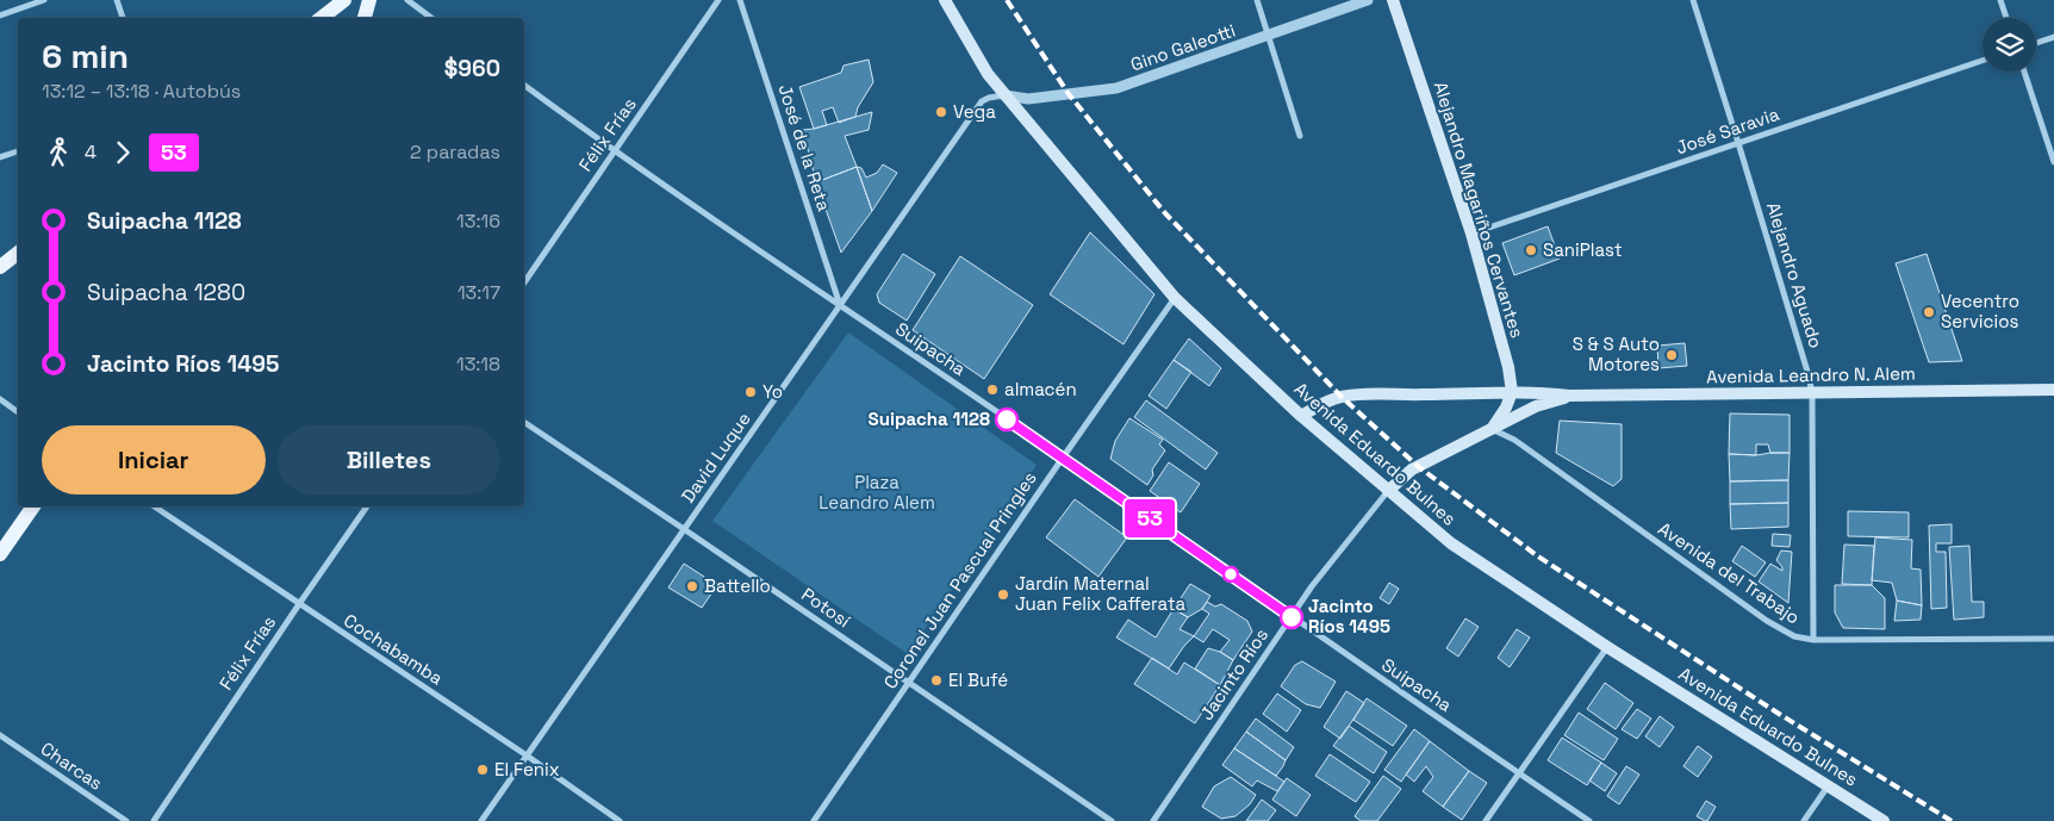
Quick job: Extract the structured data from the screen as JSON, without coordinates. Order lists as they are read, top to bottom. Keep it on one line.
{"streets":{"main road":["Alejandro Magariños Cervantes","Avenida Leandro N. Alem","Avenida Eduardo Bulnes"],"street":["Gino Galeotti","José Saravia","Félix Frías","José de la Reta","Alejandro Aguado","Suipacha","David Luque","Avenida del Trabajo","Coronel Juan Pascual Pringles","Potosí","Cochabamba","Jacinto Ríos","Charcas"]},"crossings":[["Gino Galeotti","Avenida Eduardo Bulnes"],["Gino Galeotti","David Luque"],["José Saravia","Alejandro Magariños Cervantes"],["José Saravia","Alejandro Aguado"],["Félix Frías","Suipacha"],["Félix Frías","Cochabamba"],["José de la Reta","Suipacha"],["José de la Reta","David Luque"],["Alejandro Magariños Cervantes","Avenida Leandro N. Alem"],["Alejandro Aguado","Avenida Leandro N. Alem"],["Alejandro Aguado","Avenida del Trabajo"],["Suipacha","David Luque"],["Suipacha","Coronel Juan Pascual Pringles"],["Suipacha","Jacinto Ríos"],["Avenida Leandro N. Alem","Avenida Eduardo Bulnes"],["Avenida Leandro N. Alem","Avenida del Trabajo"],["Avenida Leandro N. Alem","Jacinto Ríos"],["Avenida Eduardo Bulnes","David Luque"],["Avenida Eduardo Bulnes","Coronel Juan Pascual Pringles"],["Avenida Eduardo Bulnes","Jacinto Ríos"],["David Luque","Potosí"],["David Luque","Cochabamba"],["Coronel Juan Pascual Pringles","Potosí"]],"parks":["Plaza Leandro Alem"],"places":["Vega","SaniPlast","Vecentro Servicios","S & S Auto Motores","almacén","Yo","Suipacha 1128","Battello","Jardín Maternal Juan Felix Cafferata","Jacinto Ríos 1495","El Bufé","El Fenix"],"lines":["bus line 53"],"page":{"on_map":"53","heading":["6 min","13:12 – 13:18 · Autobús","$960"],"legs":["4","53","2 paradas"],"list":[{"name":"Suipacha 1128","value":"13:16"},{"name":"Suipacha 1280","value":"13:17"},{"name":"Jacinto Ríos 1495","value":"13:18"}],"buttons":["Iniciar","Billetes"]}}
